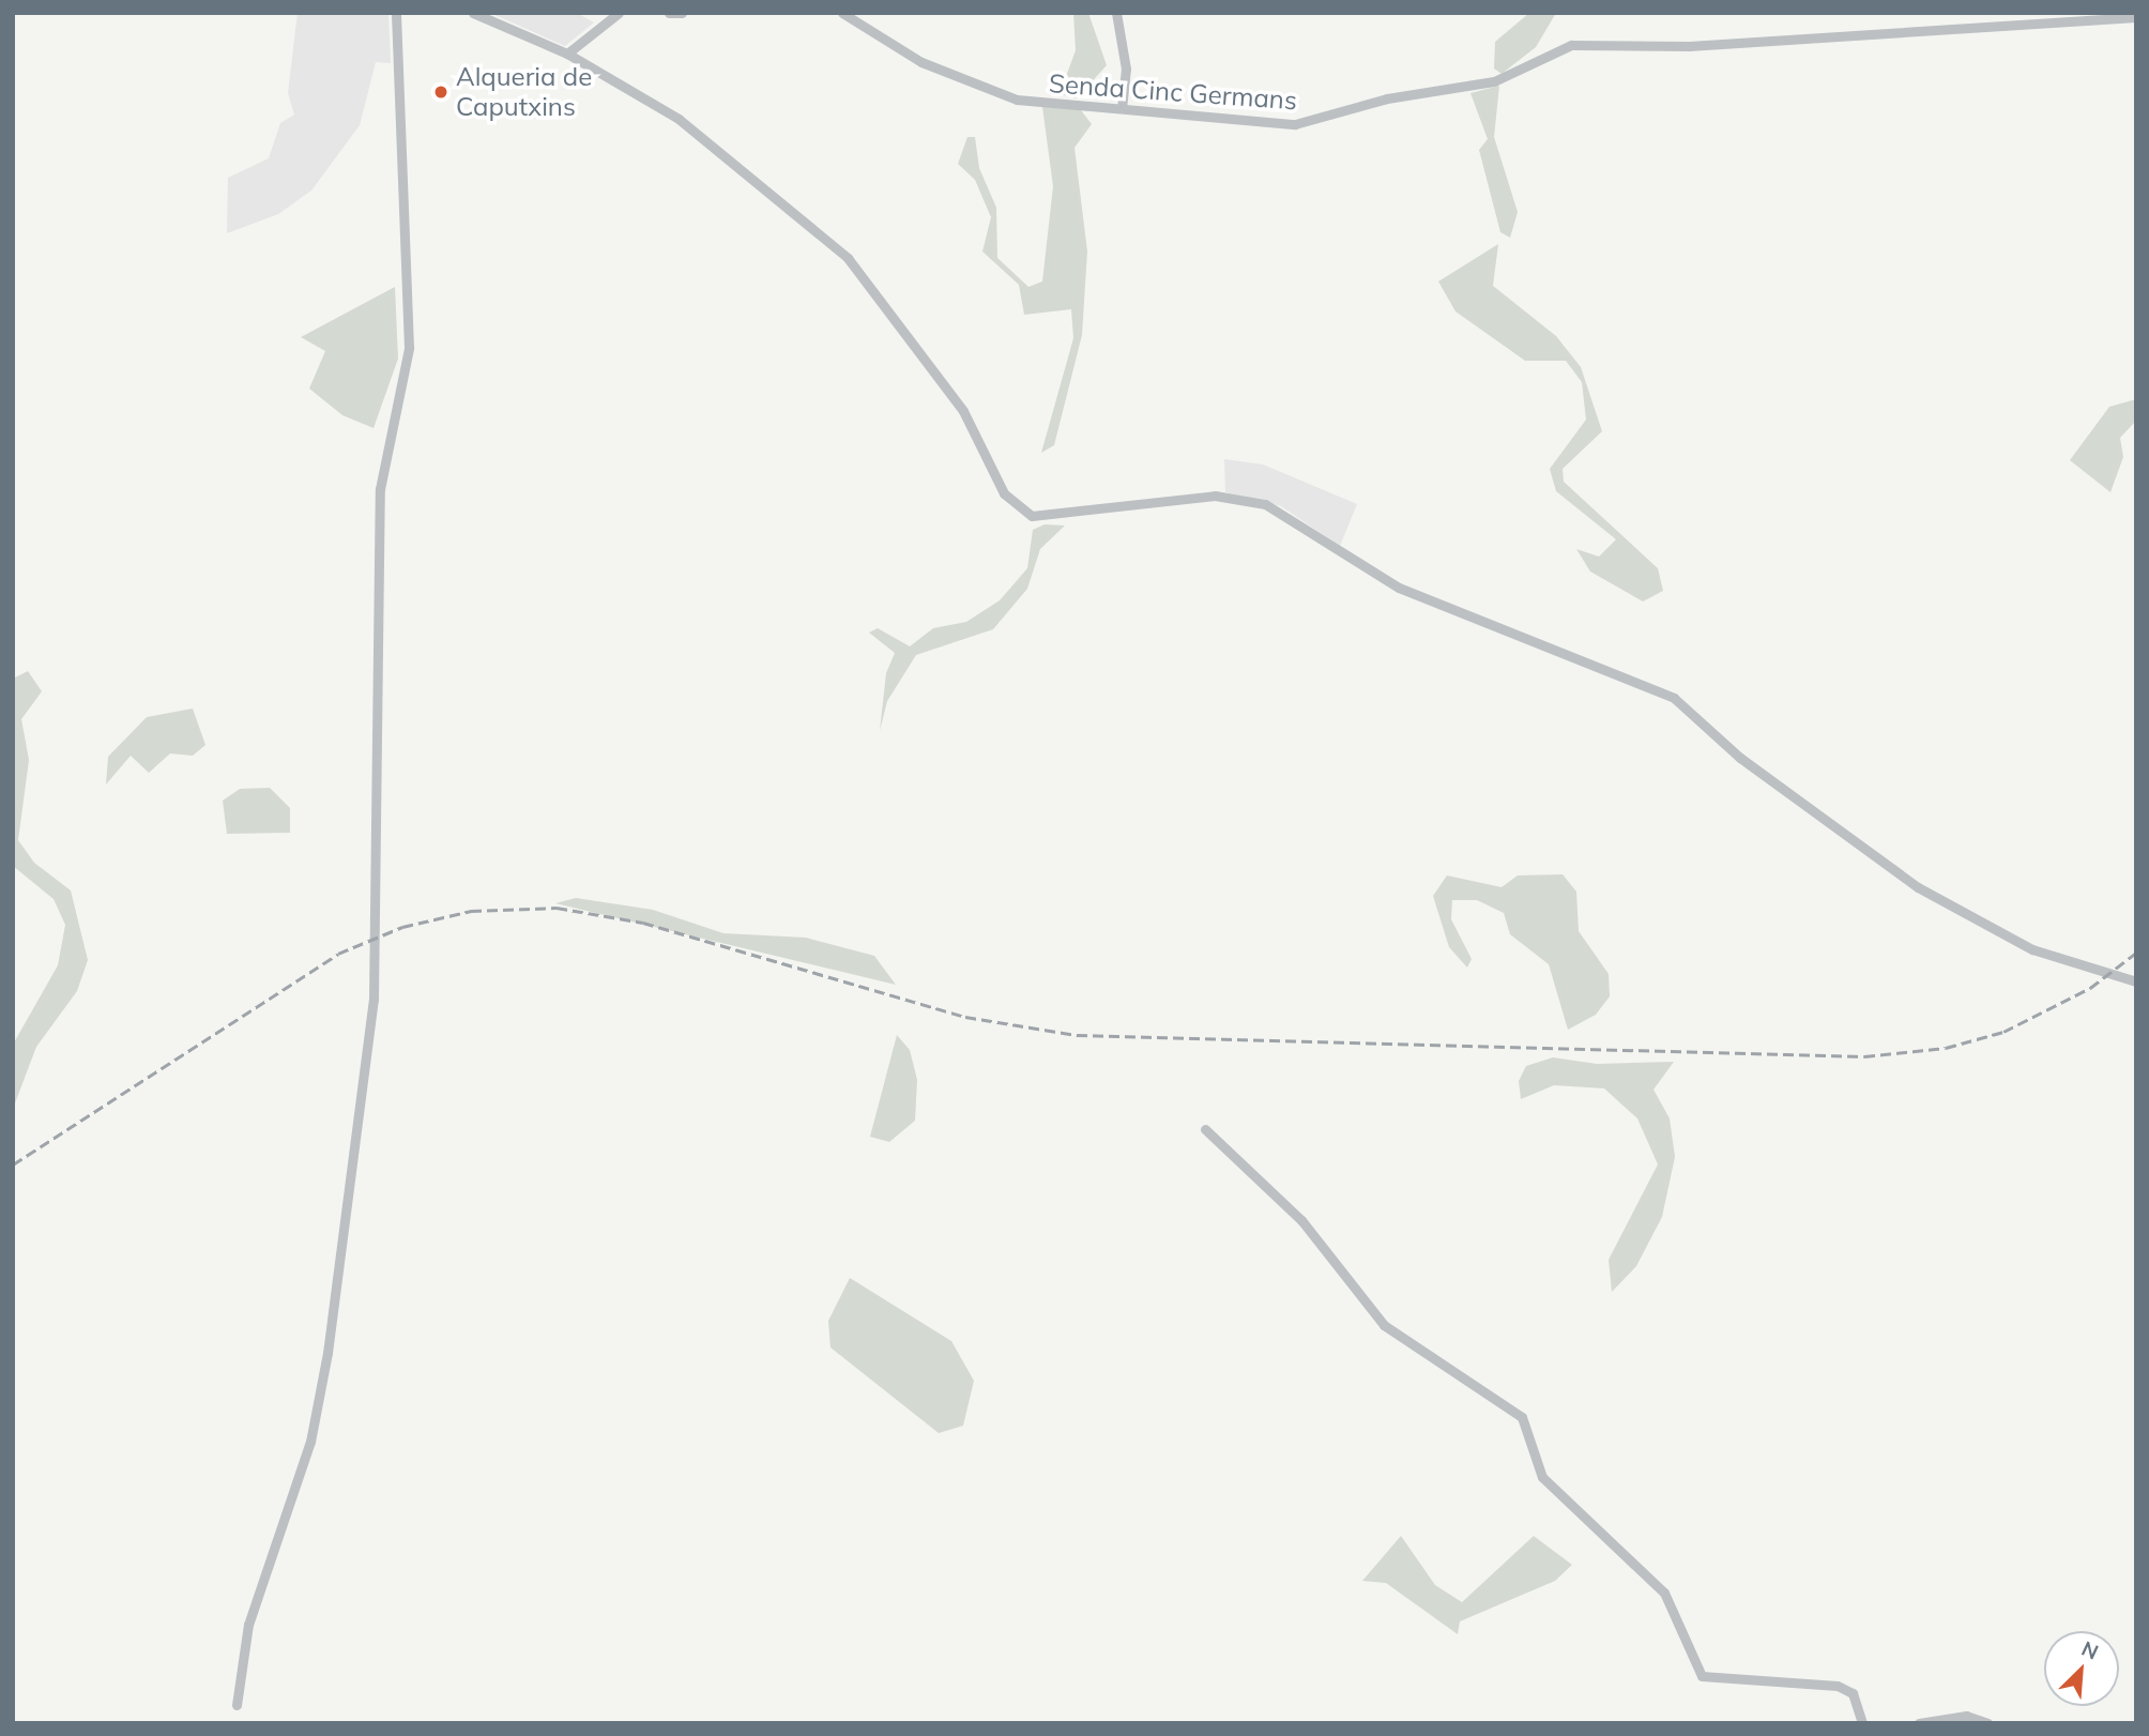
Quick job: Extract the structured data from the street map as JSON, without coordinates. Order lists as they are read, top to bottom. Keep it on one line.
{"streets":{"street":["Senda Cinc Germans"]},"places":["Alqueria de Caputxins"],"north":"top right"}
